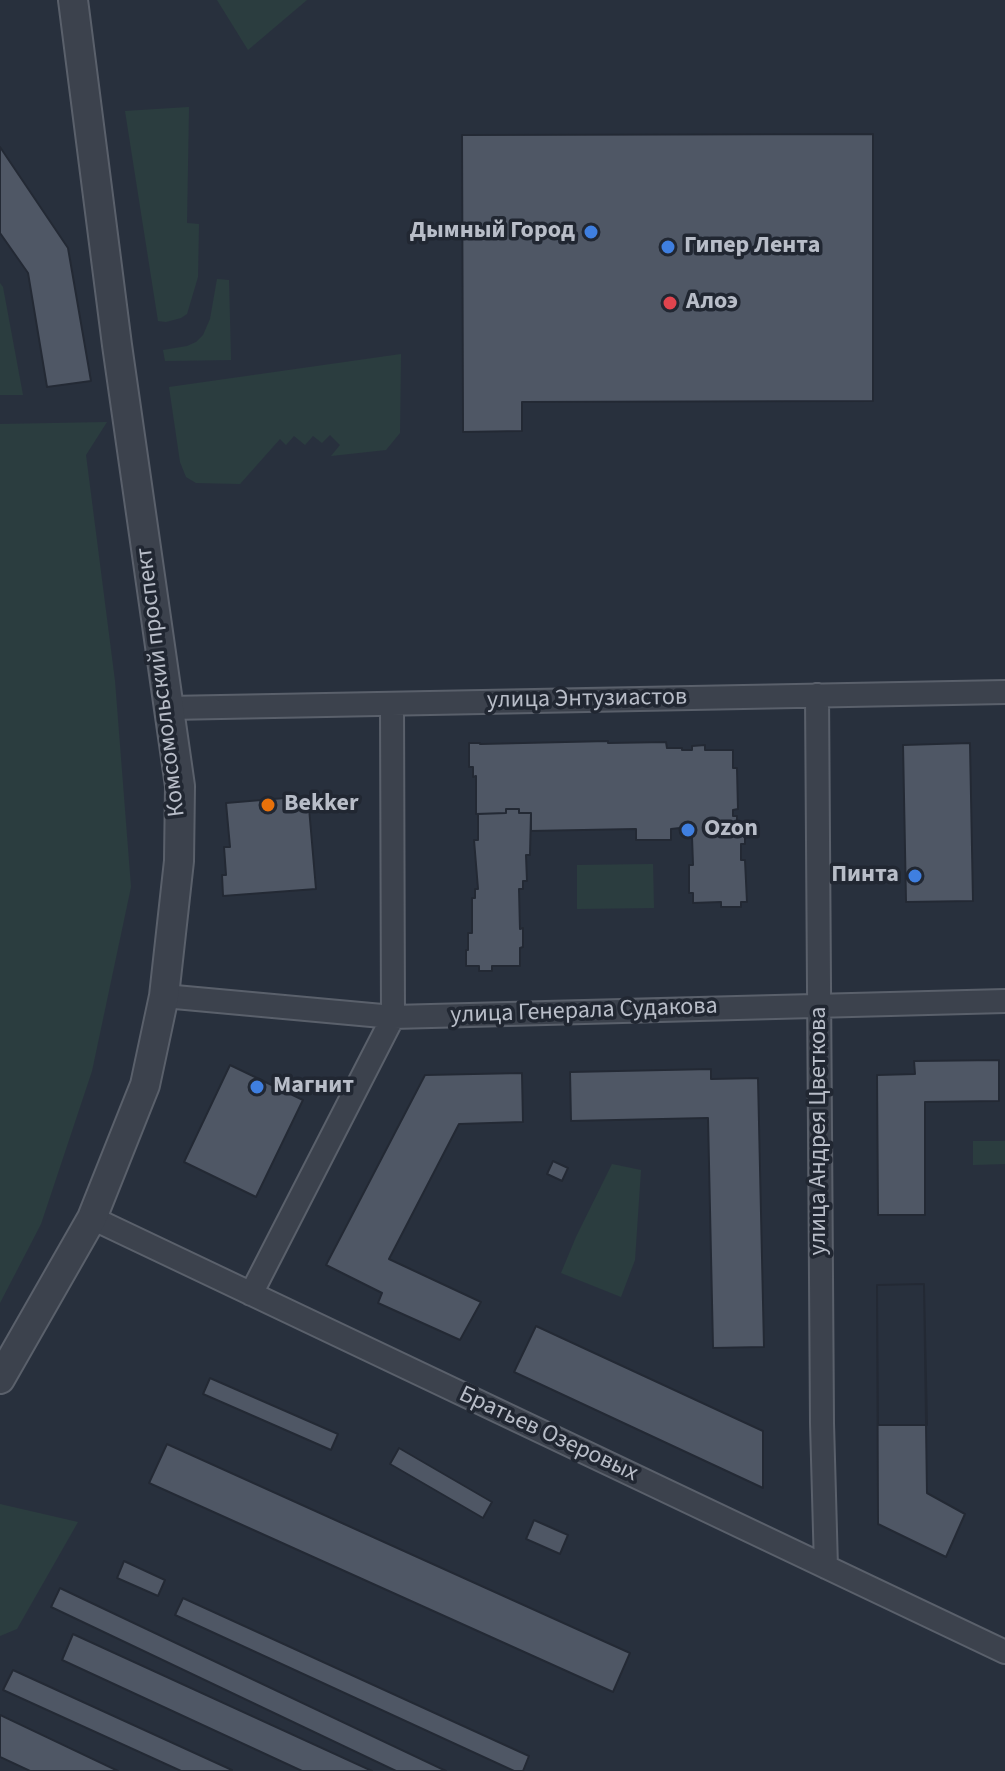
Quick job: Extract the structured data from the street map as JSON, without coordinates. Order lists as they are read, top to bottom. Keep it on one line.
{"streets":{"street":["Комсомольский проспект","улица Энтузиастов","улица Генерала Судакова","улица Андрея Цветкова","Братьев Озеровых"]},"crossings":[["Комсомольский проспект","улица Энтузиастов"],["Комсомольский проспект","улица Генерала Судакова"],["Комсомольский проспект","Братьев Озеровых"],["улица Энтузиастов","улица Андрея Цветкова"],["улица Генерала Судакова","улица Андрея Цветкова"],["улица Андрея Цветкова","Братьев Озеровых"]],"places":["Дымный Город","Гипер Лента","Алоэ","Bekker","Ozon","Пинта","Магнит"]}
